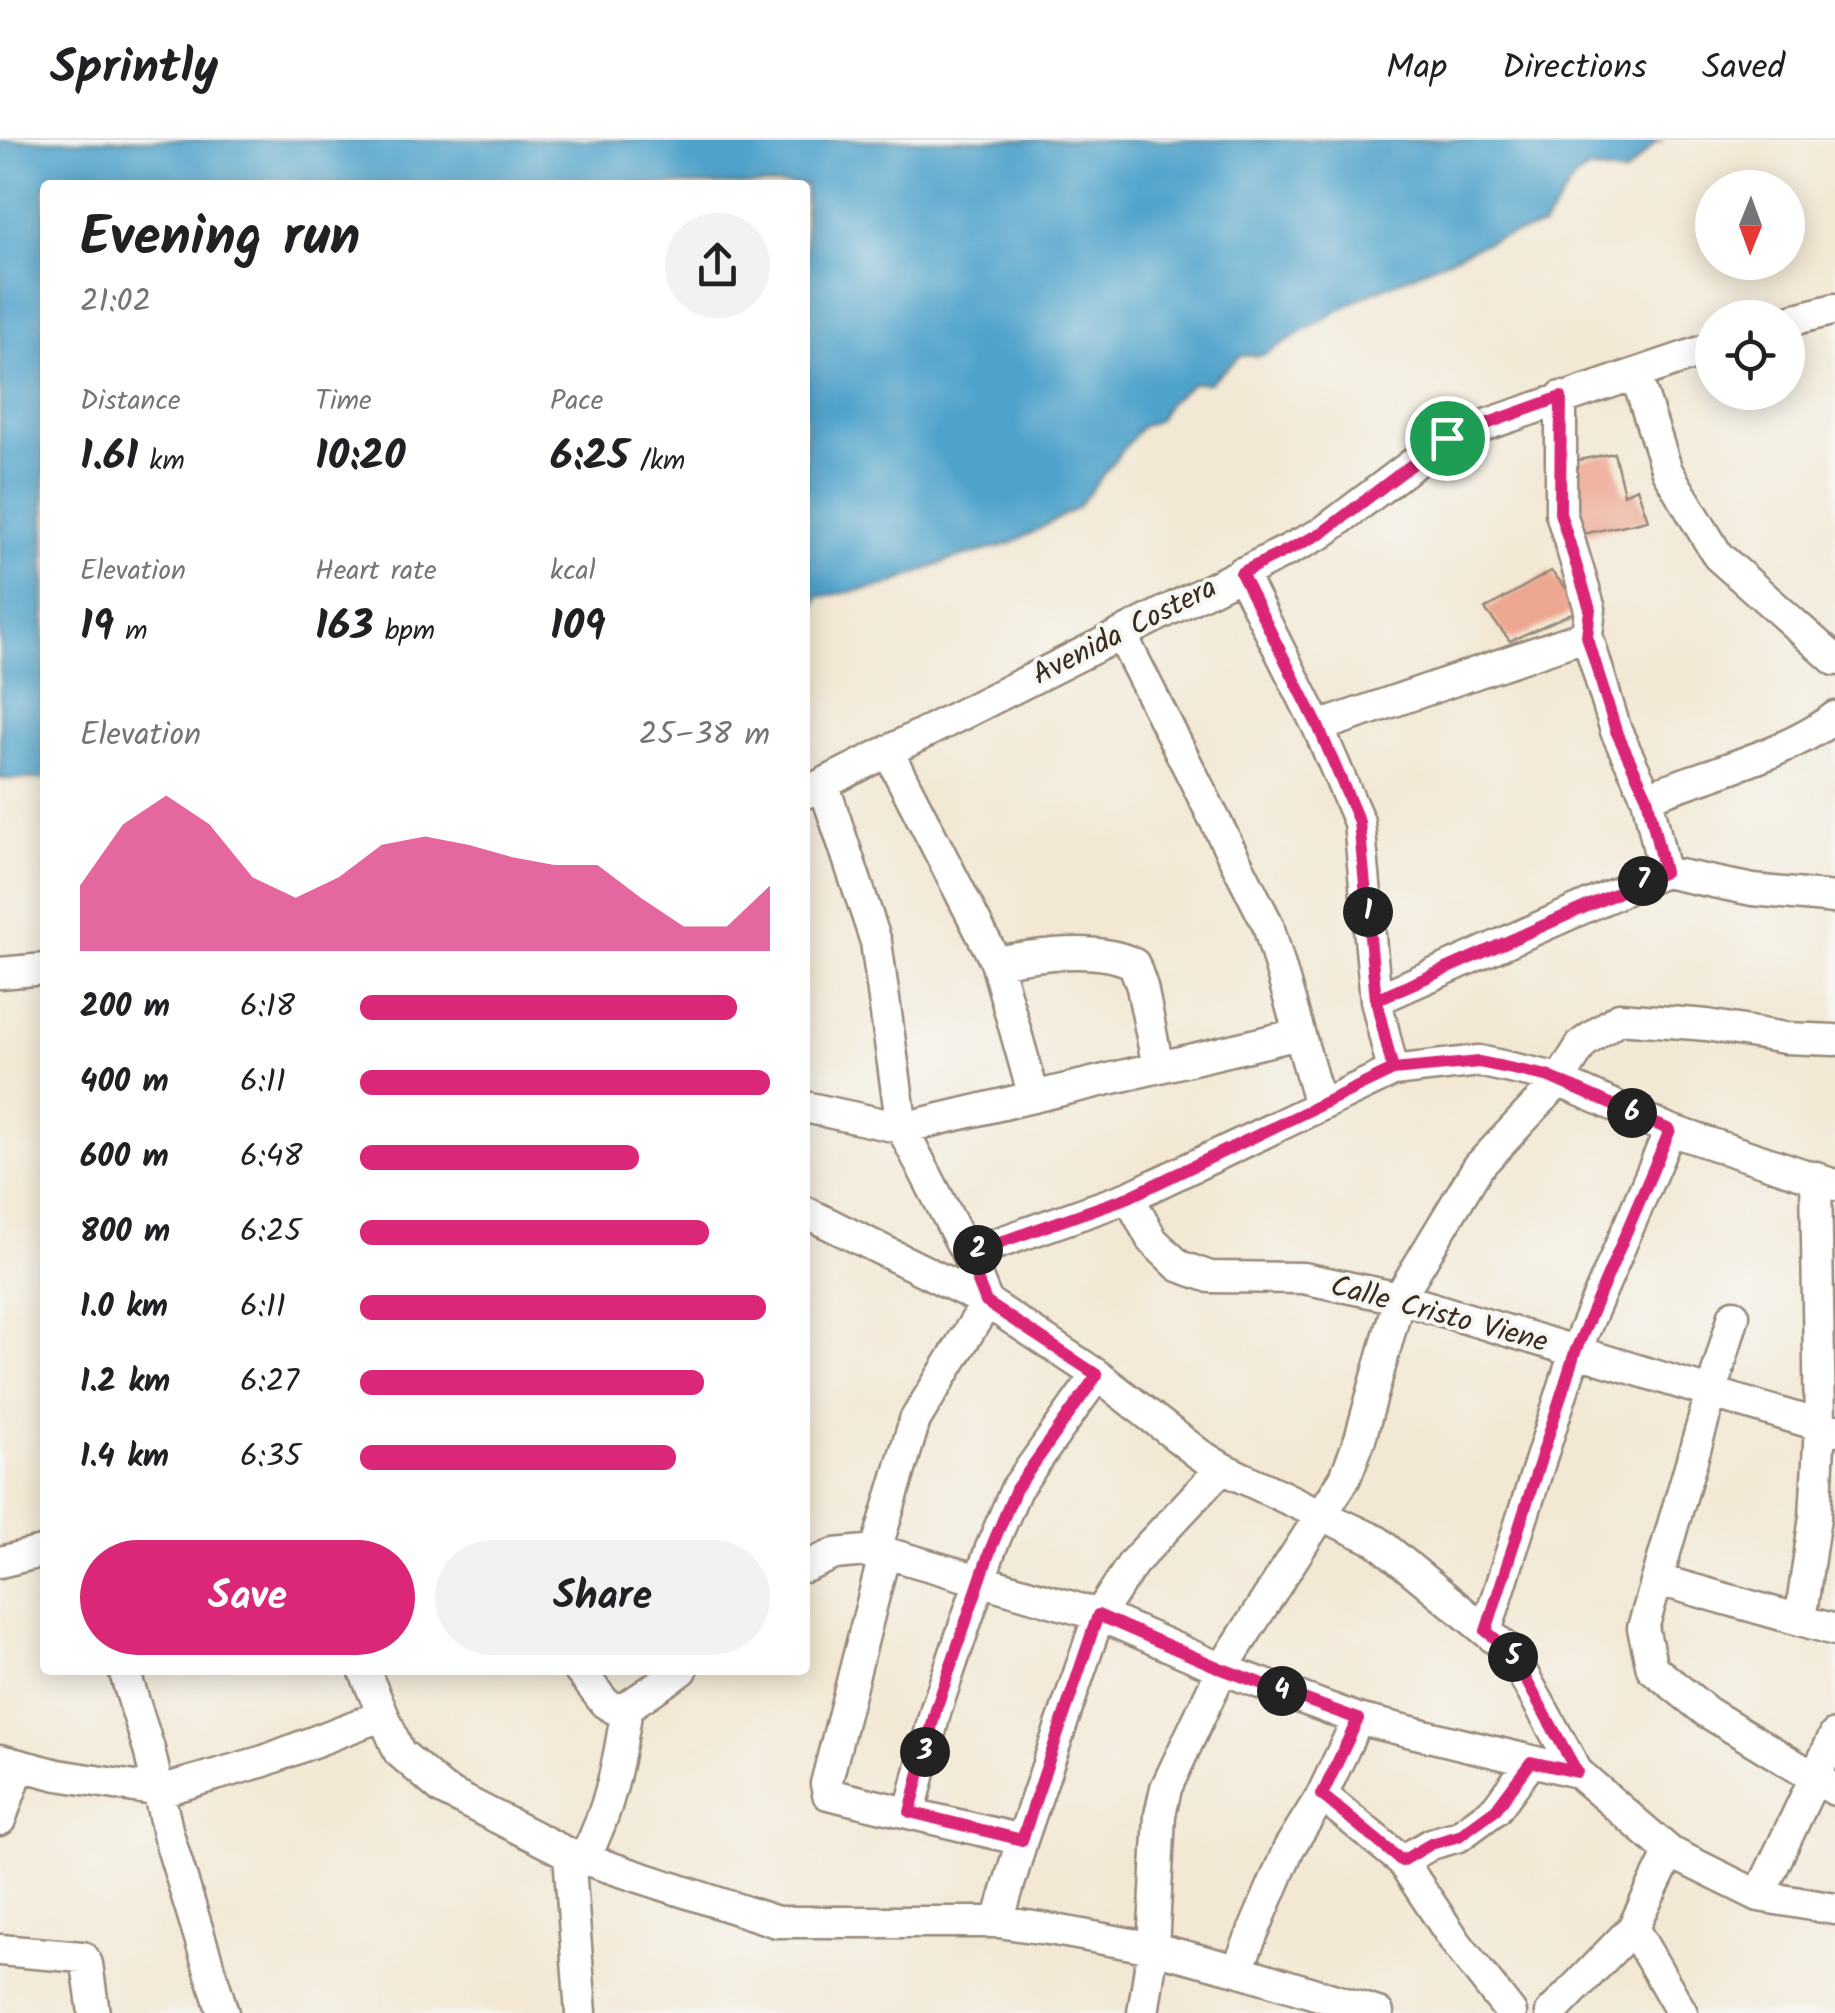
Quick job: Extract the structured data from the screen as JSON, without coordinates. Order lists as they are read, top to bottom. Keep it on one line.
{"streets":{"street":["Avenida Costera","Calle Cristo Viene"]},"north":"bottom","page":{"header":"Sprintly","nav":["Map","Directions","Saved"],"heading":["Evening run","21:02"],"stats":[["Distance","1.61 km"],["Time","10:20"],["Pace","6:25 /km"],["Elevation","19 m"],["Heart rate","163 bpm"],["kcal","109"]],"chart":["Elevation","25–38 m"],"pins":["7","1","6","2","5","4","3"],"list":[{"name":"200 m","note":"6:18"},{"name":"400 m","note":"6:11"},{"name":"600 m","note":"6:48"},{"name":"800 m","note":"6:25"},{"name":"1.0 km","note":"6:11"},{"name":"1.2 km","note":"6:27"},{"name":"1.4 km","note":"6:35"}],"buttons":["Save","Share"]}}
